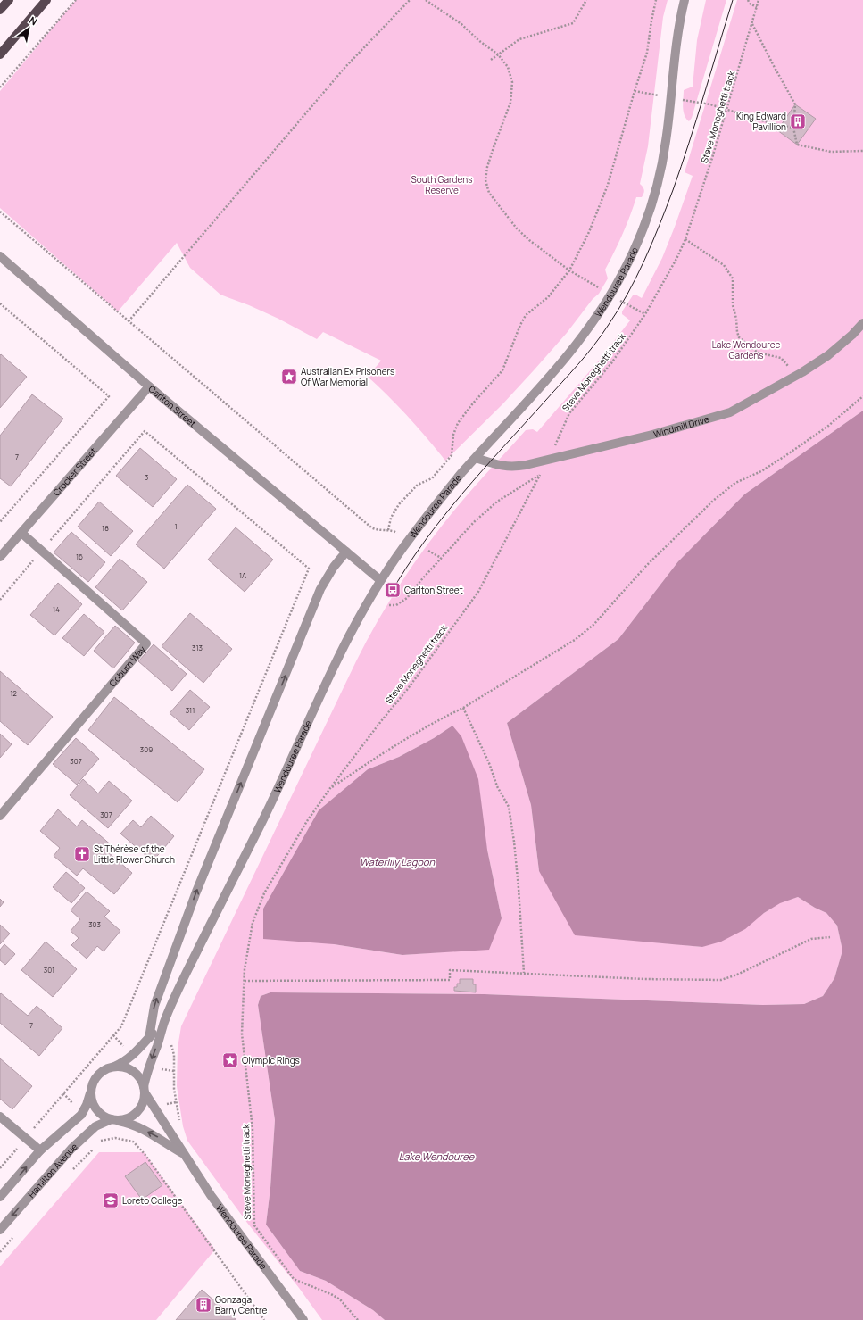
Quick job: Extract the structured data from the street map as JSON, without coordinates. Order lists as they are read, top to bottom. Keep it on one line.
{"streets":{"street":["Wendouree Parade","Carlton Street","Windmill Drive","Crocker Street","Coburn Way","Hamilton Avenue"],"path":["Steve Moneghetti track"]},"crossings":[["Steve Moneghetti track","Windmill Drive"],["Wendouree Parade","Carlton Street"],["Wendouree Parade","Windmill Drive"],["Wendouree Parade","Hamilton Avenue"],["Carlton Street","Crocker Street"],["Crocker Street","Coburn Way"]],"water":["Waterlily Lagoon","Lake Wendouree"],"parks":["South Gardens Reserve","Lake Wendouree Gardens"],"places":{"building":["King Edward Pavillion","Gonzaga Barry Centre"],"place":["Australian Ex Prisoners Of War Memorial","Olympic Rings"],"bus stop":["Carlton Street"],"church":["St Thérèse of the Little Flower Church"],"school or university":["Loreto College"]},"house_numbers":["7","3","1","18","16","1A","14","313","12","311","309","307","307","303","301","7"],"north":"top right"}
